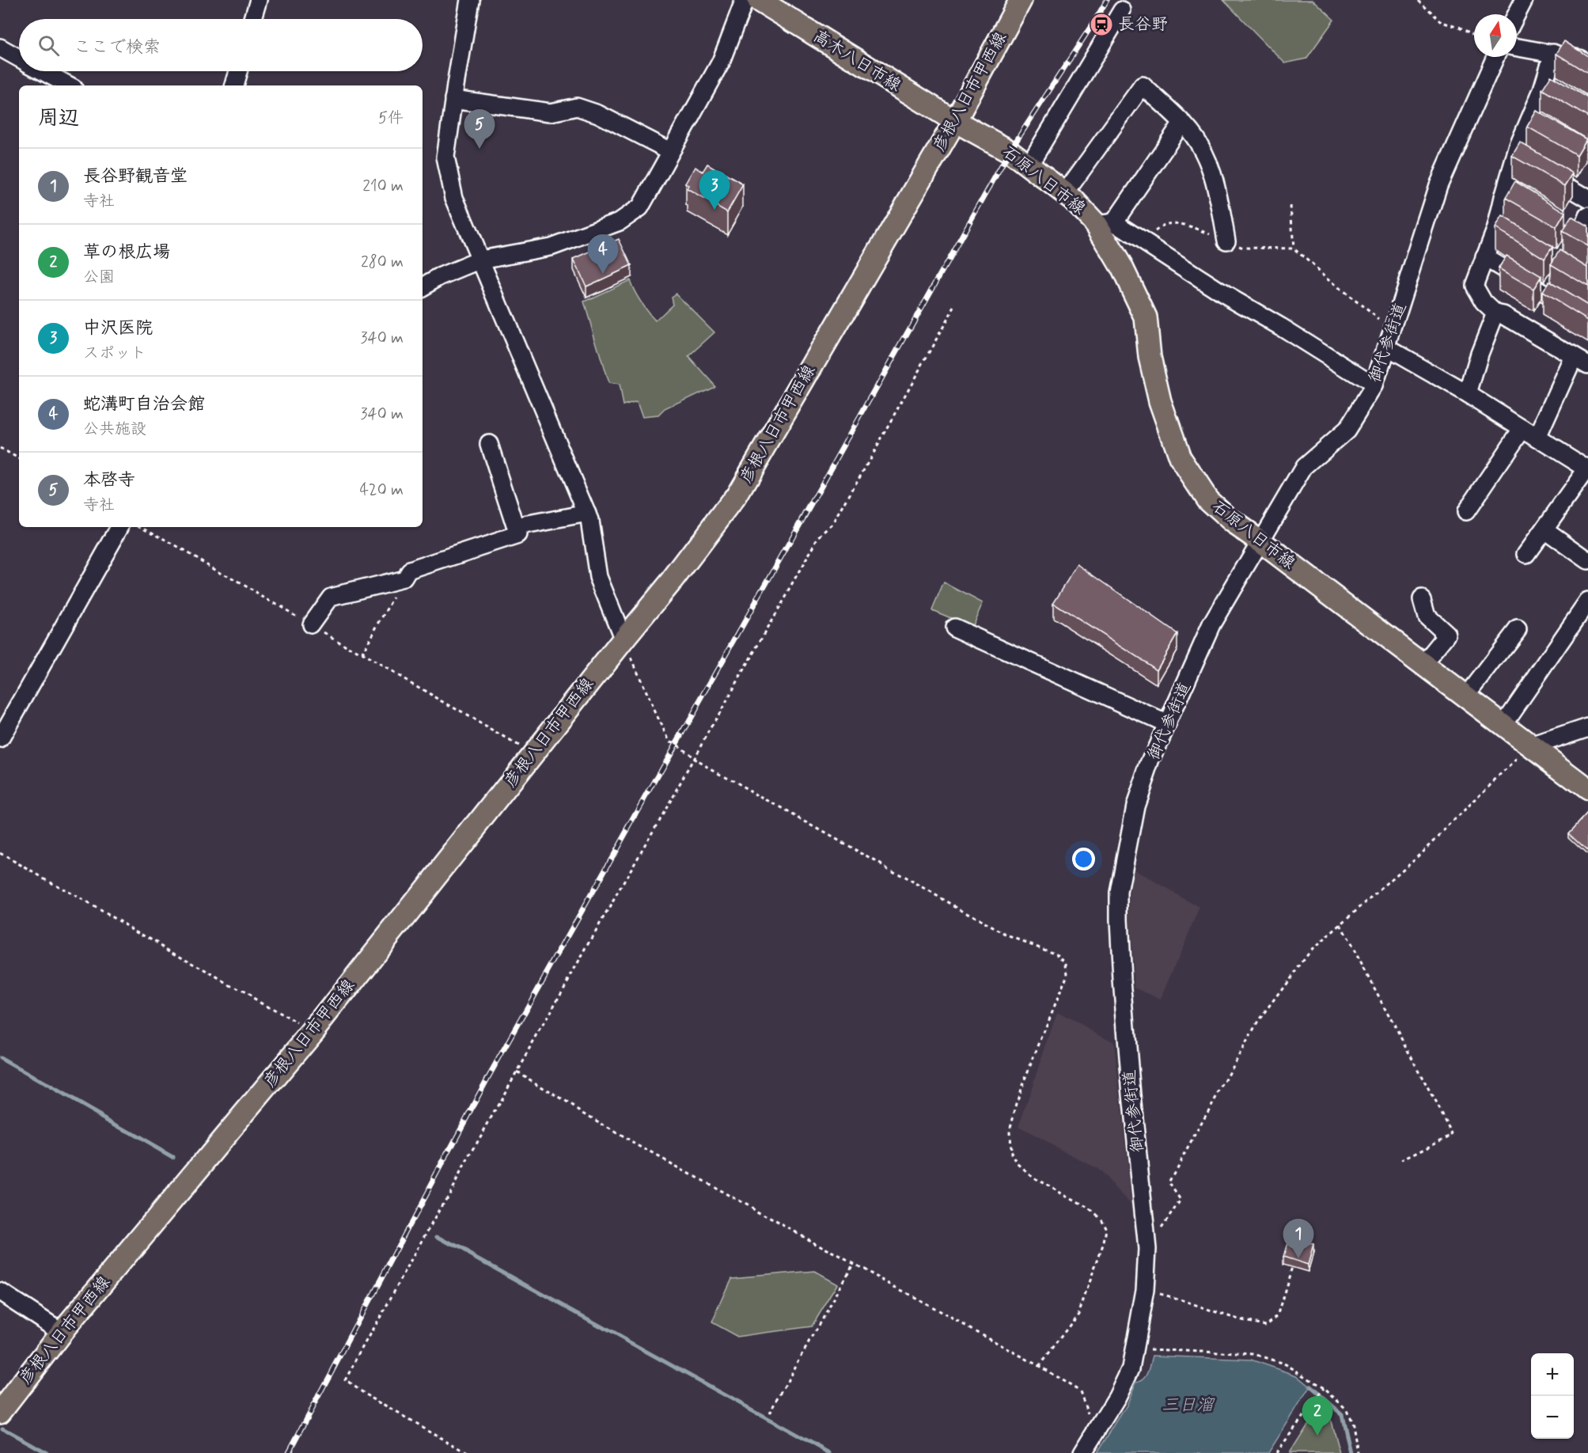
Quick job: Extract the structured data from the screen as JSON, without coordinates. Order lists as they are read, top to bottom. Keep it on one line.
{"streets":{"main road":["高木八日市線","彦根八日市甲西線","石原八日市線"],"street":["御代参街道"]},"crossings":[["高木八日市線","彦根八日市甲西線"],["高木八日市線","石原八日市線"],["彦根八日市甲西線","石原八日市線"],["石原八日市線","御代参街道"]],"water":["三日溜"],"places":{"station":["長谷野"]},"north":"top","page":{"search":"ここで検索","heading":["周辺","5件"],"pins":["5","3","4","1","2"],"list":[{"mark":"1","name":"長谷野観音堂","note":"寺社","value":"210 m"},{"mark":"2","name":"草の根広場","note":"公園","value":"280 m"},{"mark":"3","name":"中沢医院","note":"スポット","value":"340 m"},{"mark":"4","name":"蛇溝町自治会館","note":"公共施設","value":"340 m"},{"mark":"5","name":"本啓寺","note":"寺社","value":"420 m"}],"map_buttons":["+","−"]}}
